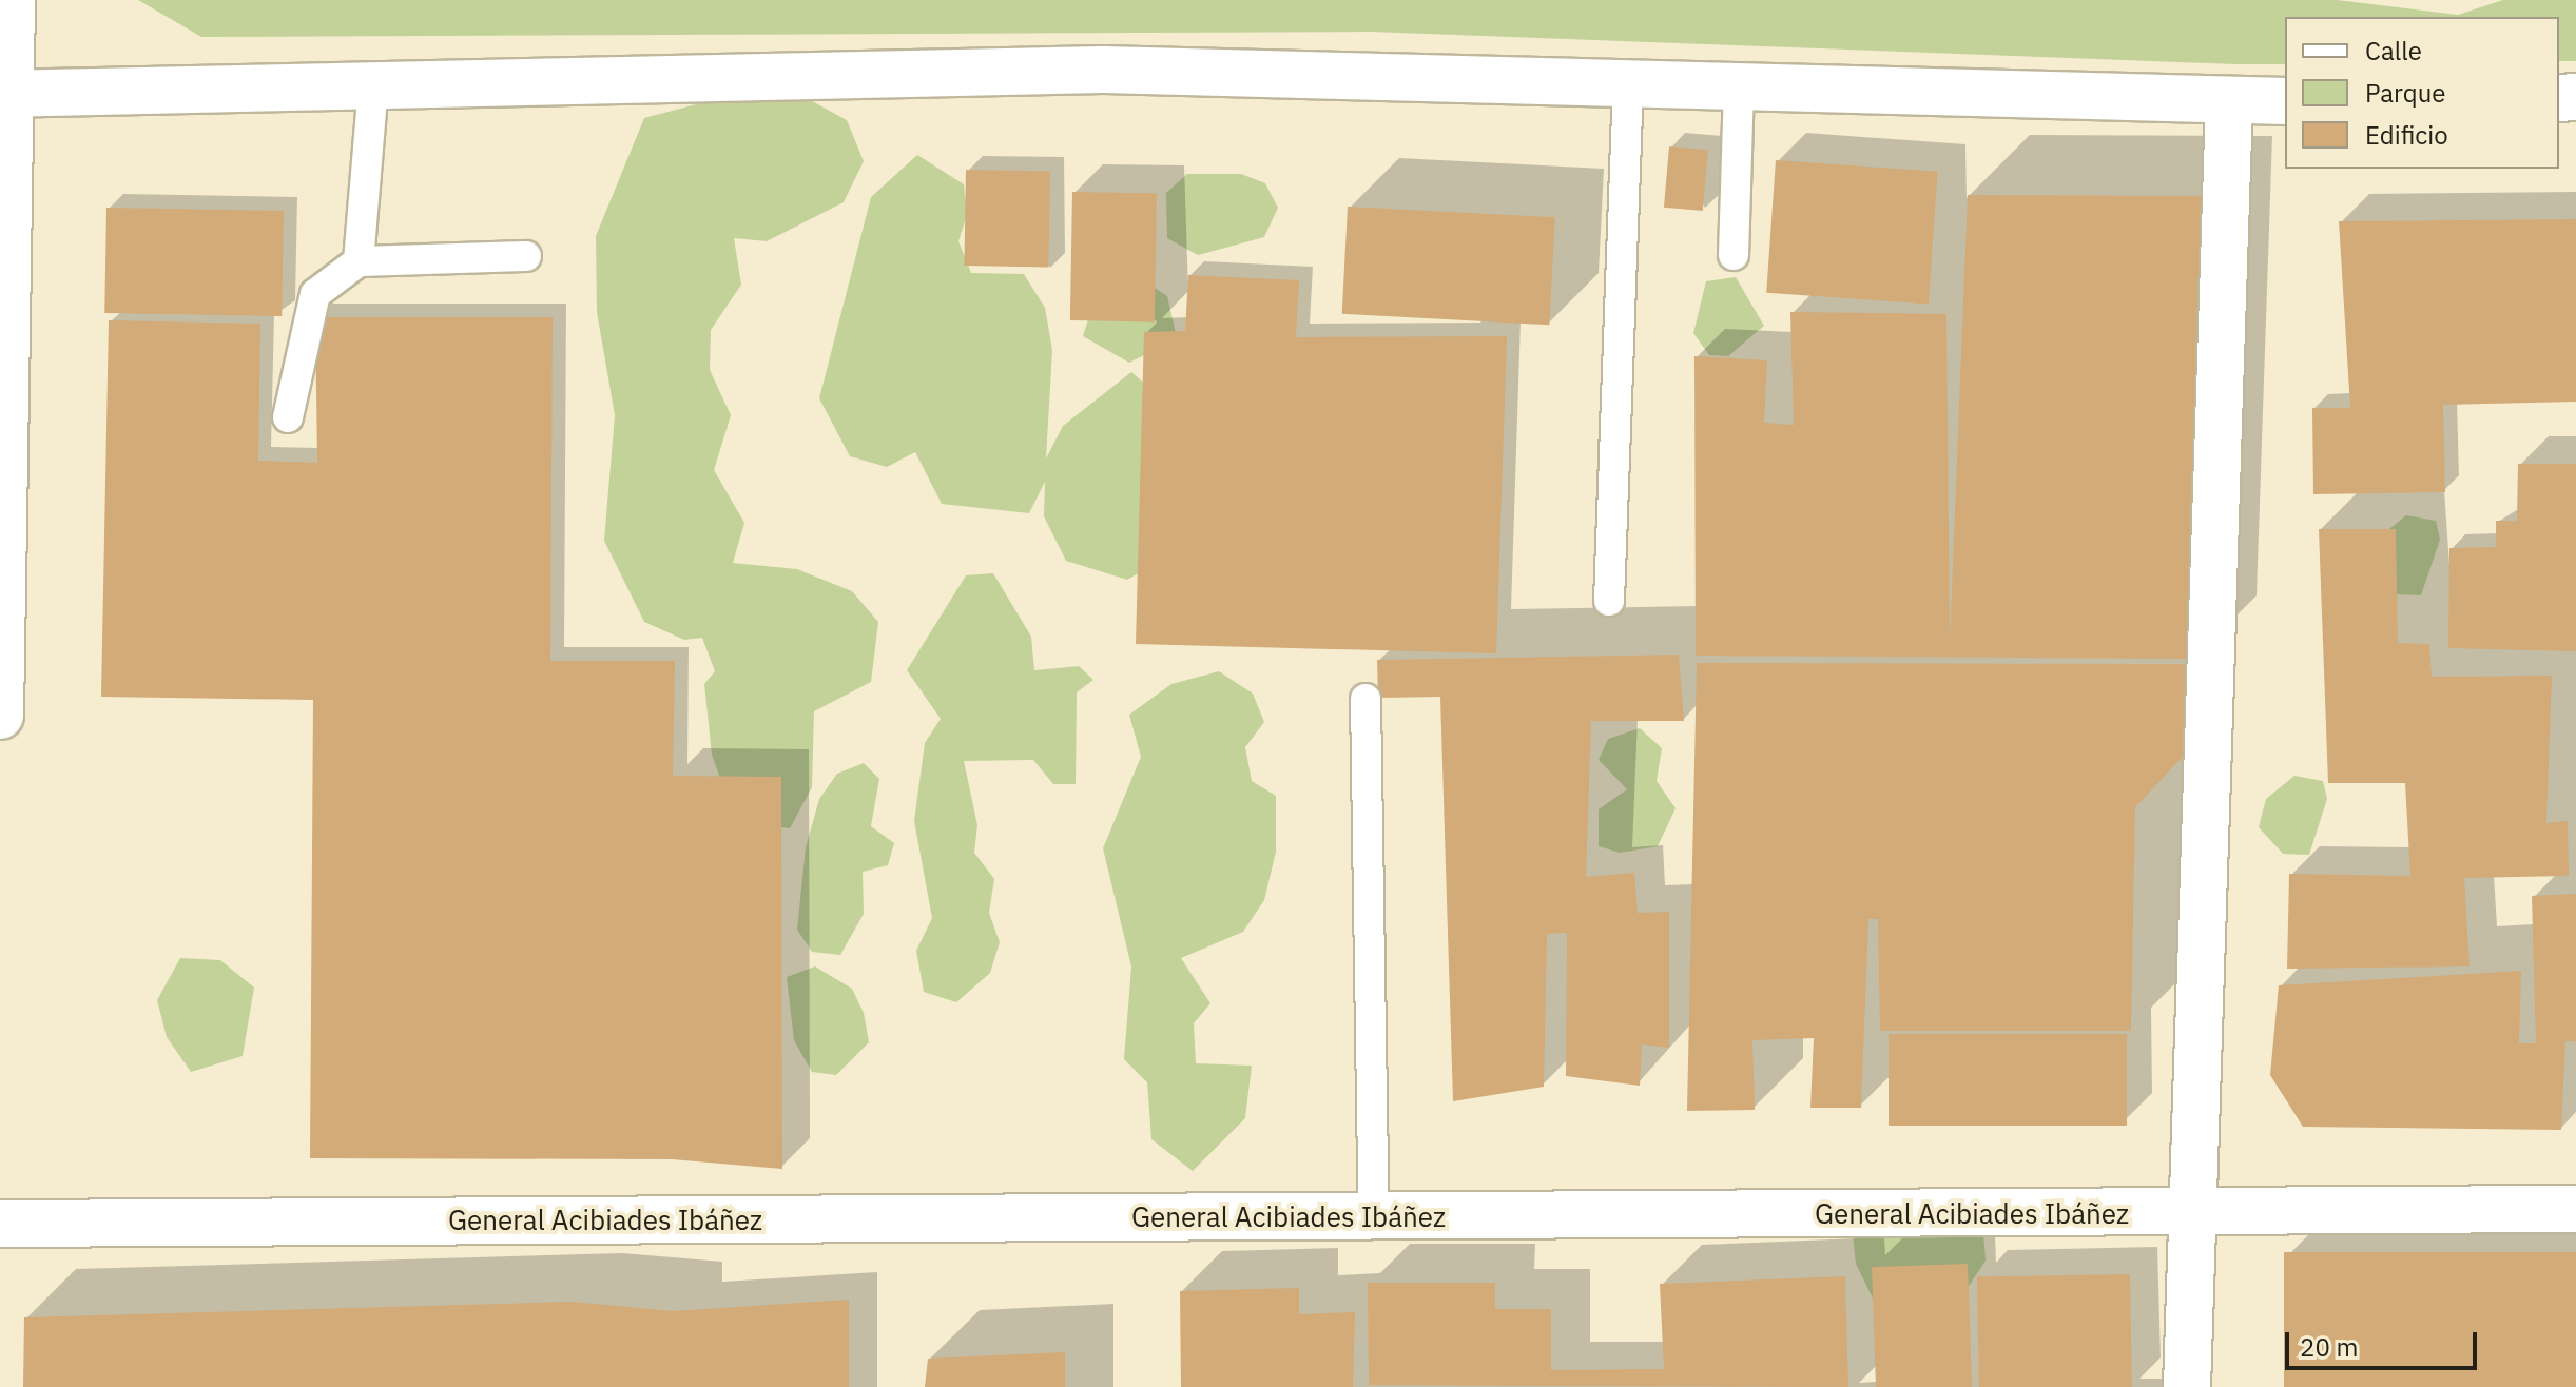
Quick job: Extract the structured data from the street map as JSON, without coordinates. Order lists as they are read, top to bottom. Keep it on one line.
{"streets":{"street":["General Acibiades Ibáñez"]},"legend":["Calle","Parque","Edificio"],"scale_bar":"20 m"}
